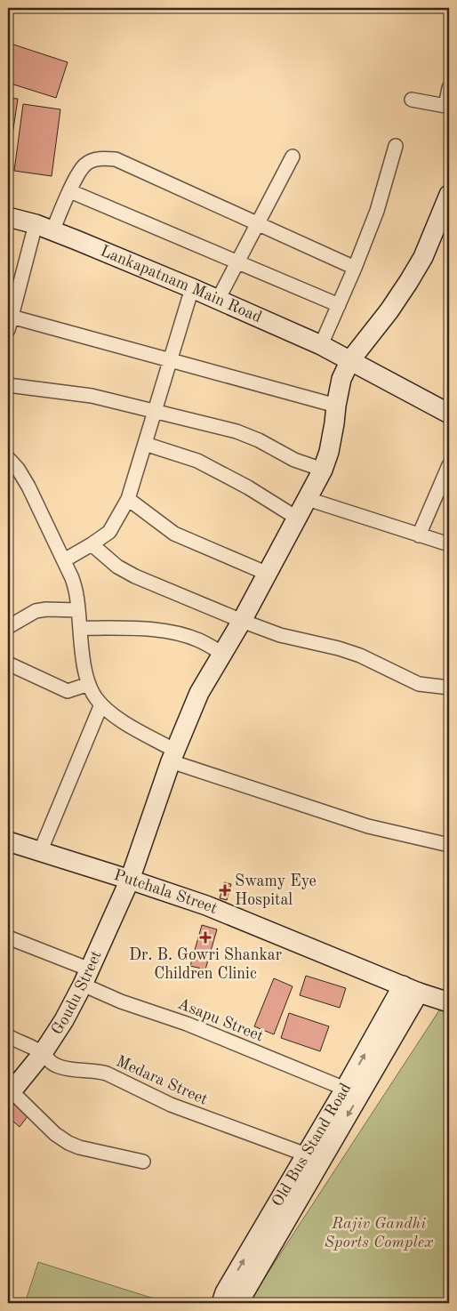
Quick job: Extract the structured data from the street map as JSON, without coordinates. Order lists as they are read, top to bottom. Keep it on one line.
{"streets":{"street":["Lankapatnam Main Road","Putchala Street","Goudu Street","Asapu Street","Medara Street","Old Bus Stand Road"]},"crossings":[["Lankapatnam Main Road","Goudu Street"],["Putchala Street","Goudu Street"],["Putchala Street","Old Bus Stand Road"],["Goudu Street","Asapu Street"],["Goudu Street","Medara Street"],["Asapu Street","Old Bus Stand Road"],["Medara Street","Old Bus Stand Road"]],"parks":["Rajiv Gandhi Sports Complex"],"places":{"health":["Swamy Eye Hospital","Dr. B. Gowri Shankar Children Clinic"]}}
